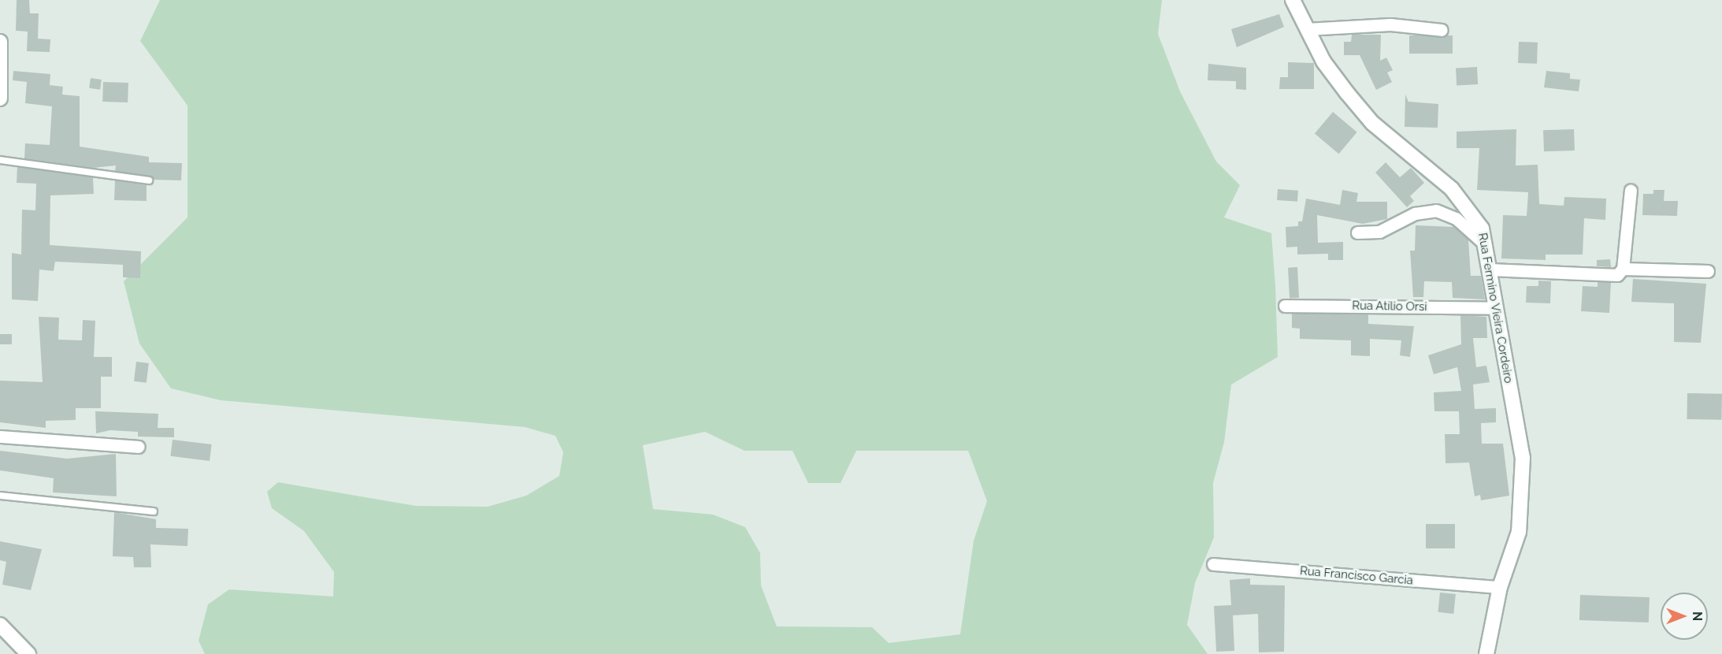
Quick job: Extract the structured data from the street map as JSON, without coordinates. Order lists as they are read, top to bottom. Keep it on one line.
{"streets":{"street":["Rua Atílio Orsi","Rua Fermino Vieira Cordeiro","Rua Francisco Garcia"]},"crossings":[["Rua Atílio Orsi","Rua Fermino Vieira Cordeiro"],["Rua Fermino Vieira Cordeiro","Rua Francisco Garcia"]],"north":"right"}
